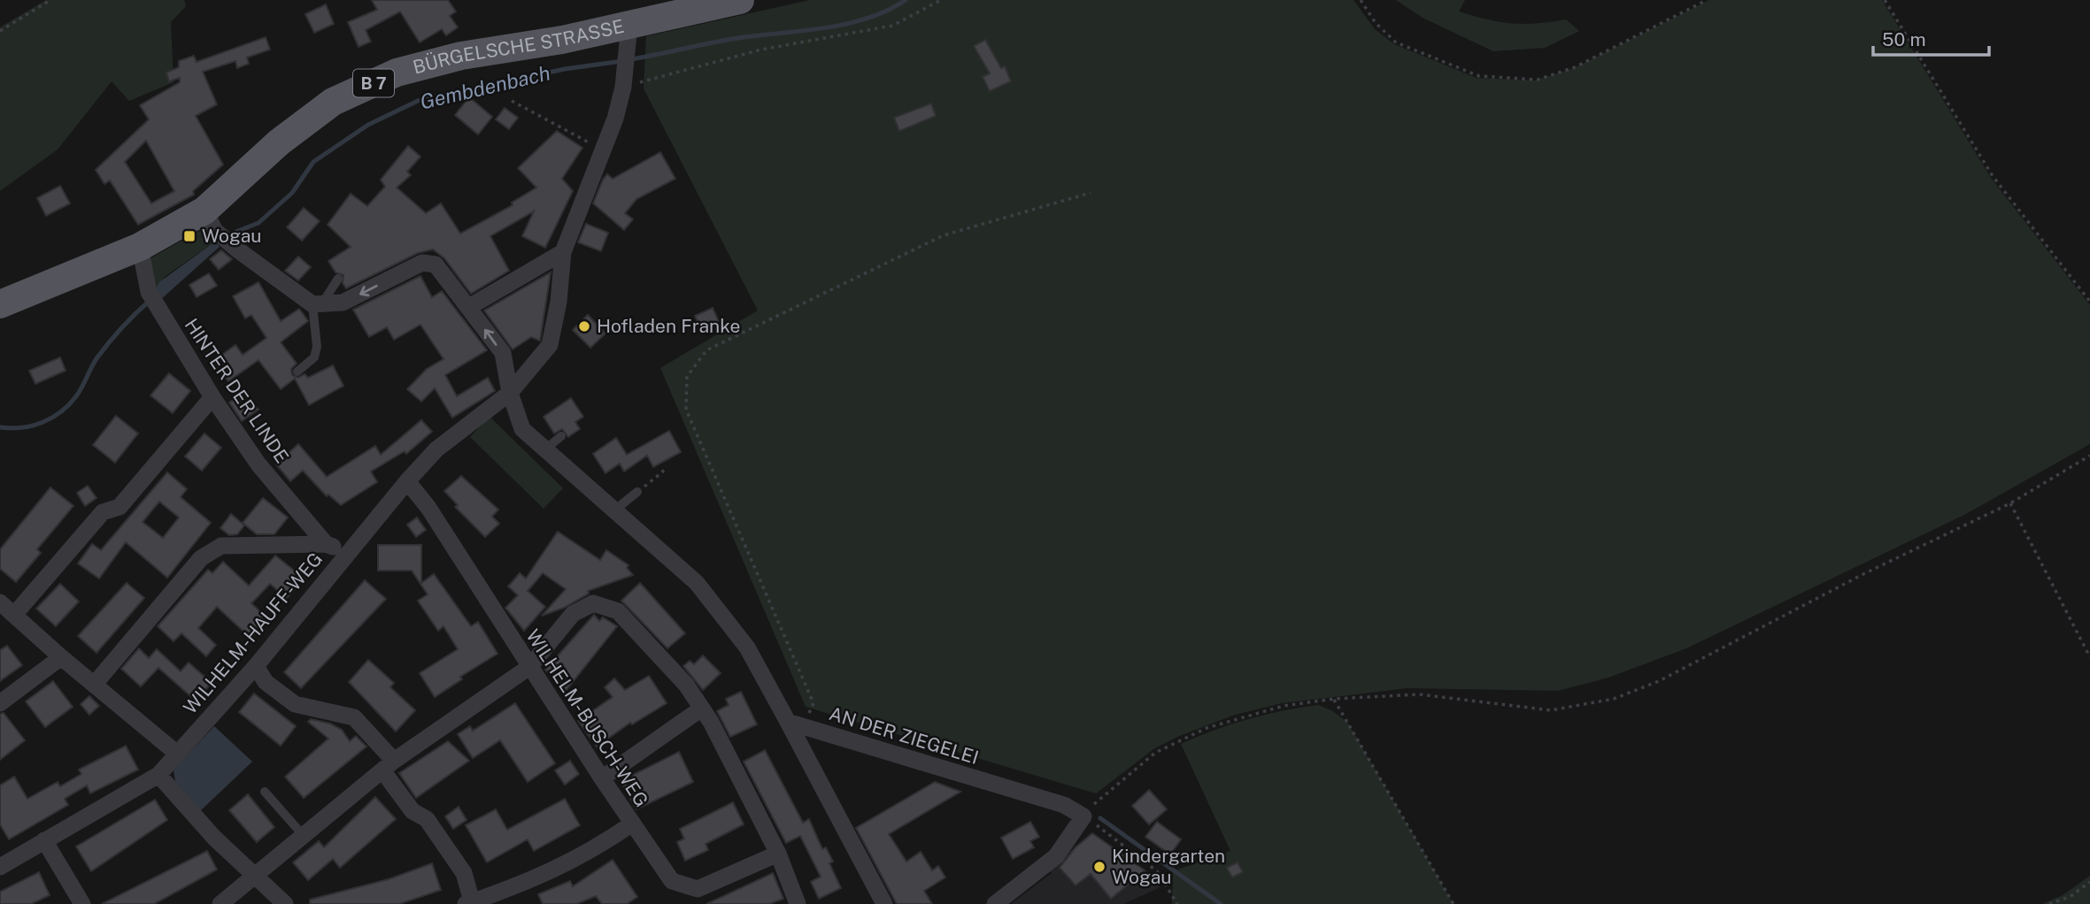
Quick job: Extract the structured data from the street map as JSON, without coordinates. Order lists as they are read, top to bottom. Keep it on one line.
{"streets":{"main road":["BÜRGELSCHE STRASSE","B 7"],"street":["HINTER DER LINDE","WILHELM-HAUFF-WEG","WILHELM-BUSCH-WEG","AN DER ZIEGELEI"]},"crossings":[["BÜRGELSCHE STRASSE","B 7"],["BÜRGELSCHE STRASSE","HINTER DER LINDE"],["BÜRGELSCHE STRASSE","WILHELM-HAUFF-WEG"],["WILHELM-HAUFF-WEG","WILHELM-BUSCH-WEG"]],"water":["Gembdenbach"],"places":{"transit":["Wogau"],"other":["Hofladen Franke","Kindergarten Wogau"]},"scale_bar":"50 m"}
